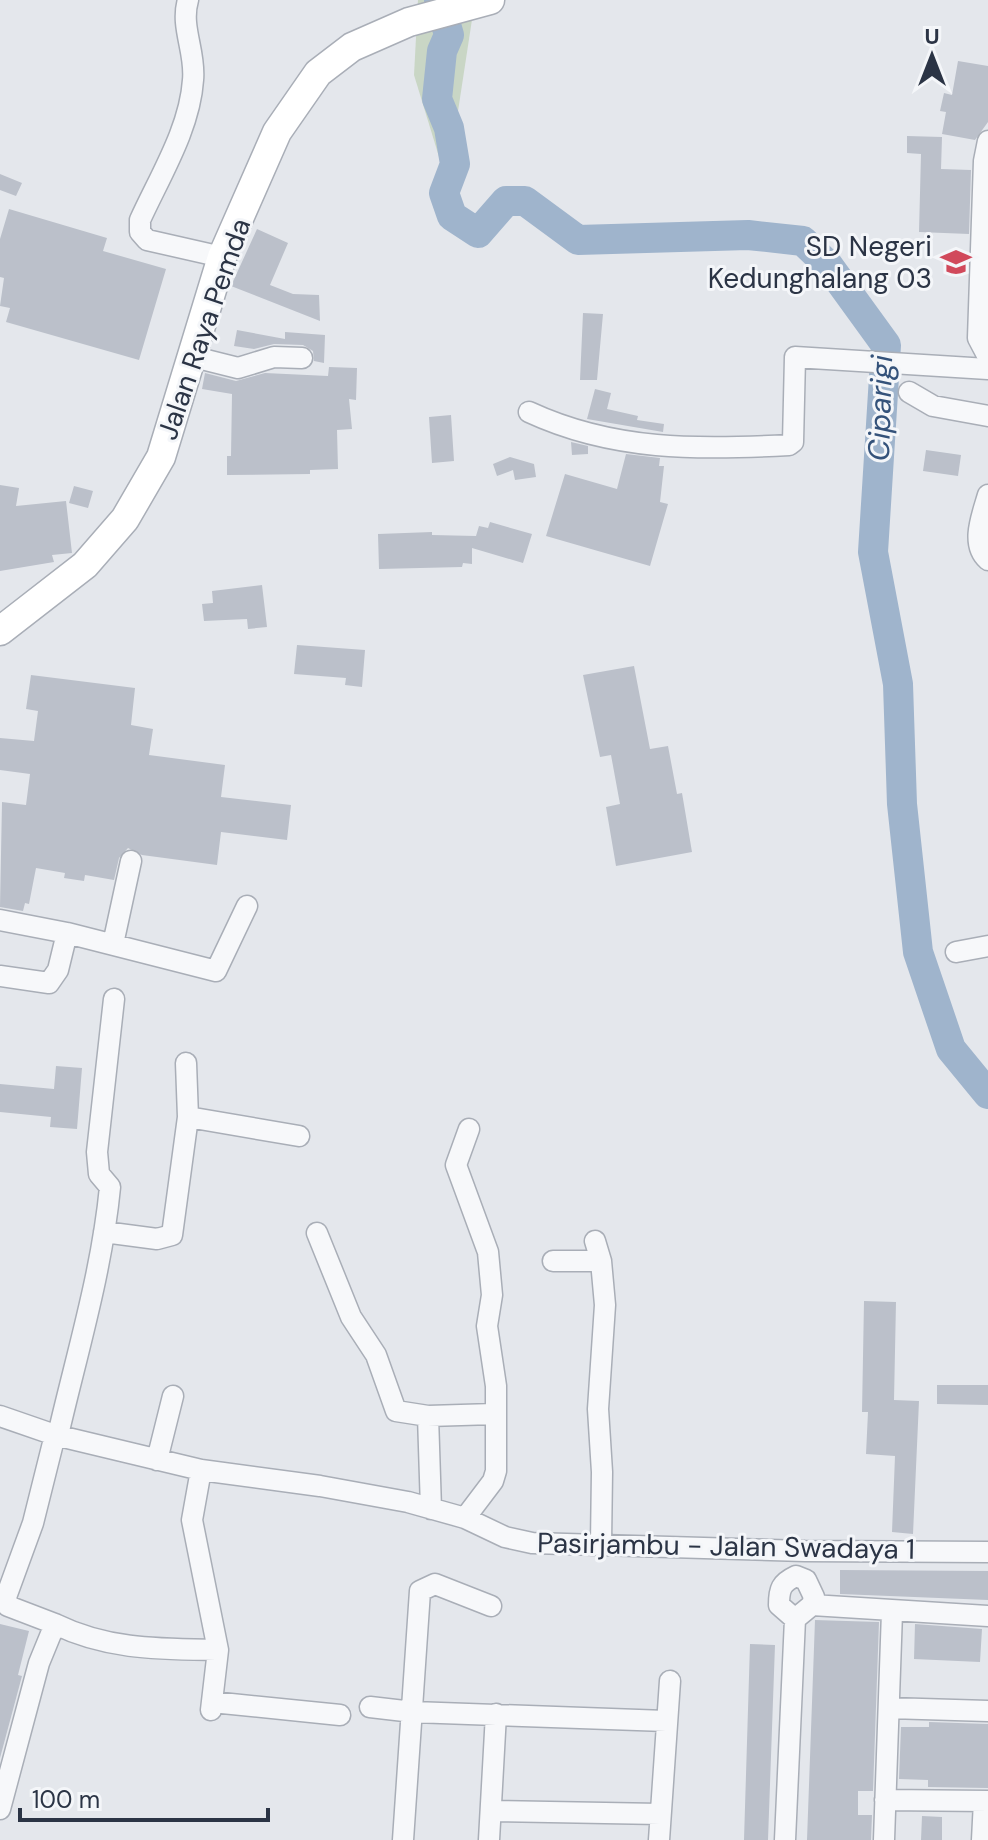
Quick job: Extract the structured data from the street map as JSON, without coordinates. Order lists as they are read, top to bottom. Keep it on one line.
{"streets":{"main road":["Jalan Raya Pemda"],"street":["Pasirjambu - Jalan Swadaya 1"]},"water":["Ciparigi"],"places":{"school or university":["SD Negeri Kedunghalang 03"]},"scale_bar":"100 m","north":"top"}
